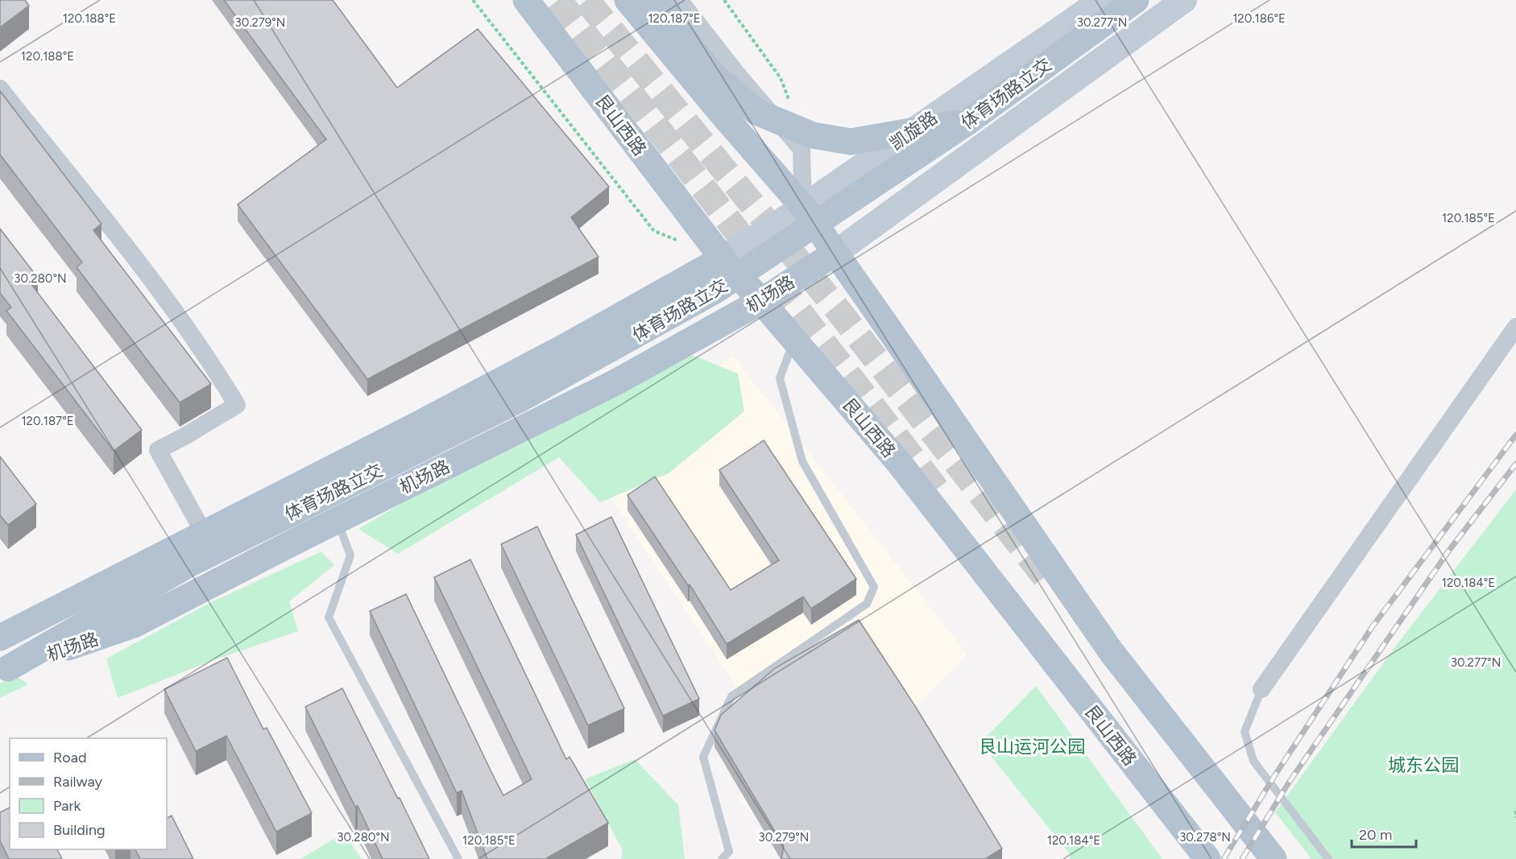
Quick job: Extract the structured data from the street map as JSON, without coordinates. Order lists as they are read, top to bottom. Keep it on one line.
{"streets":{"main road":["体育场路立交","艮山西路","凯旋路","机场路"]},"crossings":[["体育场路立交","机场路"],["艮山西路","凯旋路"],["艮山西路","机场路"],["凯旋路","机场路"]],"parks":["艮山运河公园","城东公园"],"legend":["Road","Railway","Park","Building"],"scale_bar":"20 m","coordinates":["120.188°E","120.187°E","120.186°E","30.279°N","30.277°N","120.185°E","30.280°N","120.184°E","30.278°N"]}
